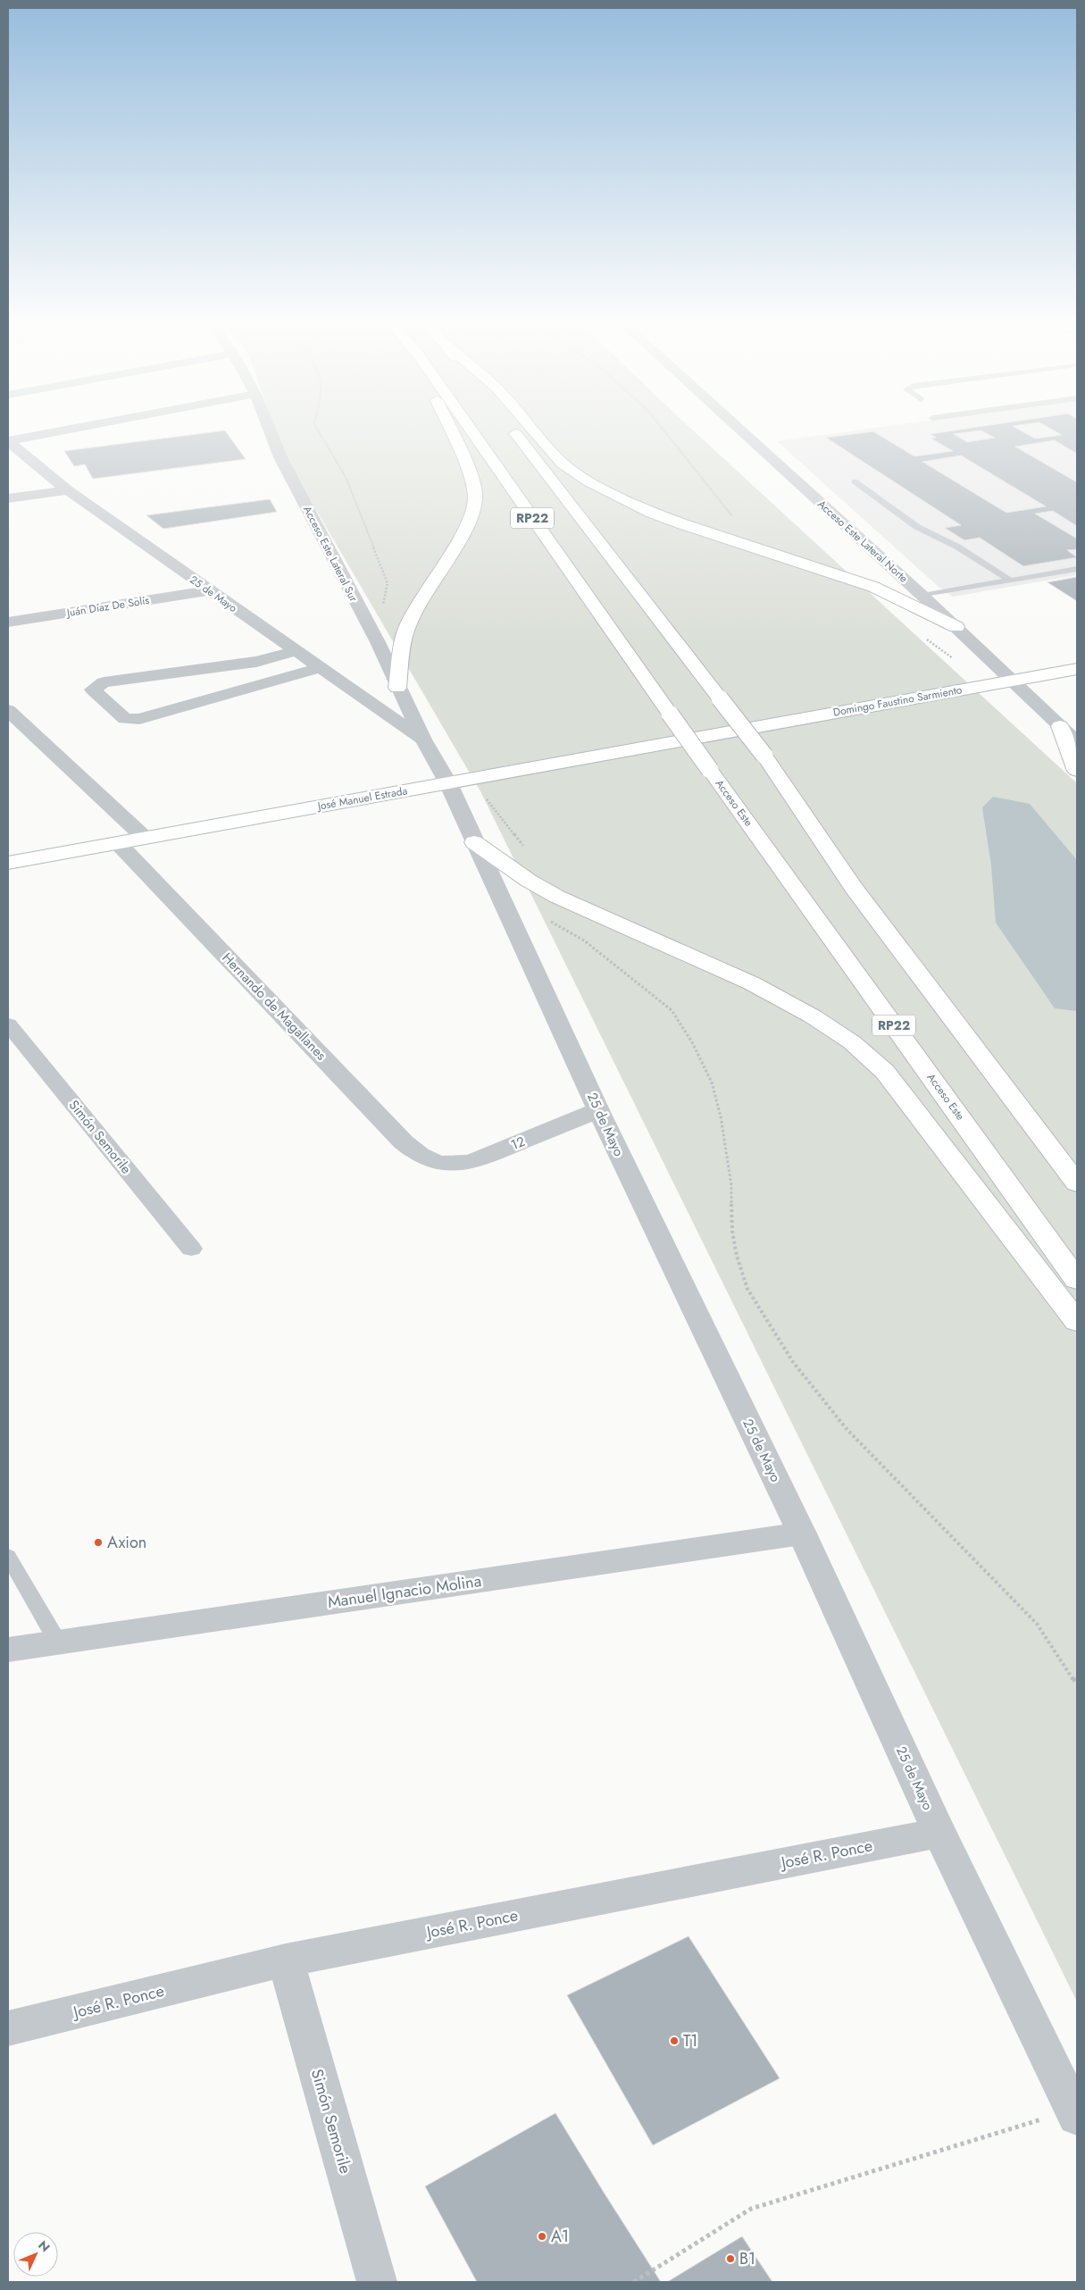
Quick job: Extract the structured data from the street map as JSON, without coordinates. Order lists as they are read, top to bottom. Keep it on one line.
{"streets":{"main road":["RP22","Domingo Faustino Sarmiento","José Manuel Estrada","Acceso Este"],"street":["Acceso Este Lateral Norte","Acceso Este Lateral Sur","25 de Mayo","Juán Díaz De Solís","Hernando de Magallanes","Simón Semorile","12","Manuel Ignacio Molina","José R. Ponce"]},"crossings":[["Acceso Este Lateral Norte","Domingo Faustino Sarmiento"],["Acceso Este Lateral Sur","25 de Mayo"],["Acceso Este Lateral Sur","José Manuel Estrada"],["25 de Mayo","Juán Díaz De Solís"],["25 de Mayo","José Manuel Estrada"],["25 de Mayo","12"],["25 de Mayo","Manuel Ignacio Molina"],["25 de Mayo","José R. Ponce"],["Domingo Faustino Sarmiento","José Manuel Estrada"],["José Manuel Estrada","Hernando de Magallanes"],["Hernando de Magallanes","12"],["Simón Semorile","José R. Ponce"]],"places":["Axion","T1","A1","B1"],"north":"top right"}
